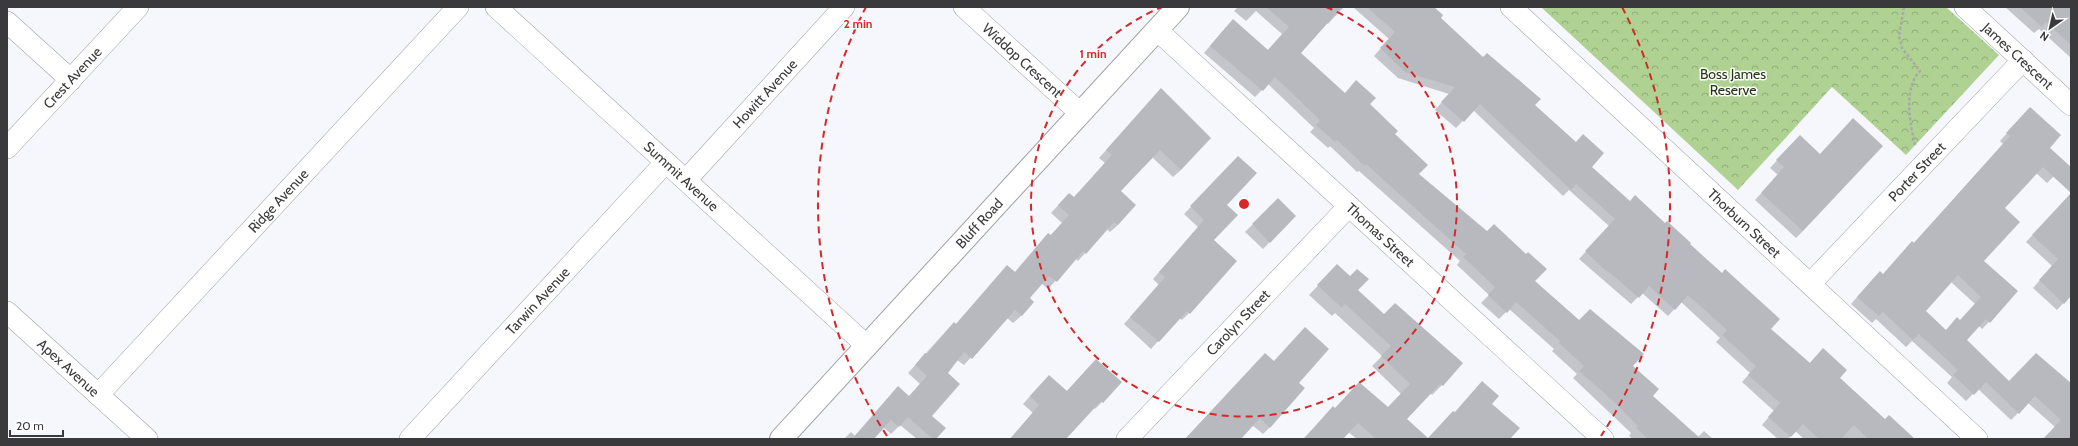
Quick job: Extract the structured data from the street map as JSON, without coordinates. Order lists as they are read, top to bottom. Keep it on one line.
{"streets":{"main road":["Bluff Road"],"street":["James Crescent","Widdop Crescent","Crest Avenue","Howitt Avenue","Porter Street","Summit Avenue","Ridge Avenue","Thorburn Street","Thomas Street","Tarwin Avenue","Carolyn Street","Apex Avenue"]},"crossings":[["James Crescent","Porter Street"],["Widdop Crescent","Bluff Road"],["Howitt Avenue","Summit Avenue"],["Porter Street","Thorburn Street"],["Summit Avenue","Bluff Road"],["Summit Avenue","Tarwin Avenue"],["Ridge Avenue","Apex Avenue"],["Bluff Road","Thomas Street"],["Thomas Street","Carolyn Street"]],"parks":["Boss James Reserve"],"scale_bar":"20 m","north":"bottom left","rings":["2 min","1 min"]}
